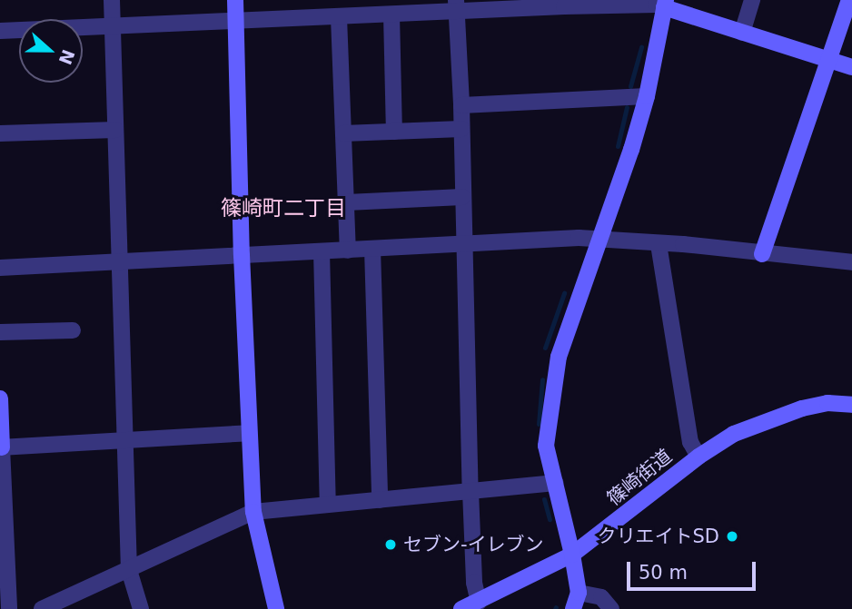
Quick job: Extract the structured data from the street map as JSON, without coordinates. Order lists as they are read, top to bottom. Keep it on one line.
{"streets":{"street":["篠崎街道"]},"districts":["篠崎町二丁目"],"places":["クリエイトSD","セブン-イレブン"],"scale_bar":"50 m","north":"right"}
